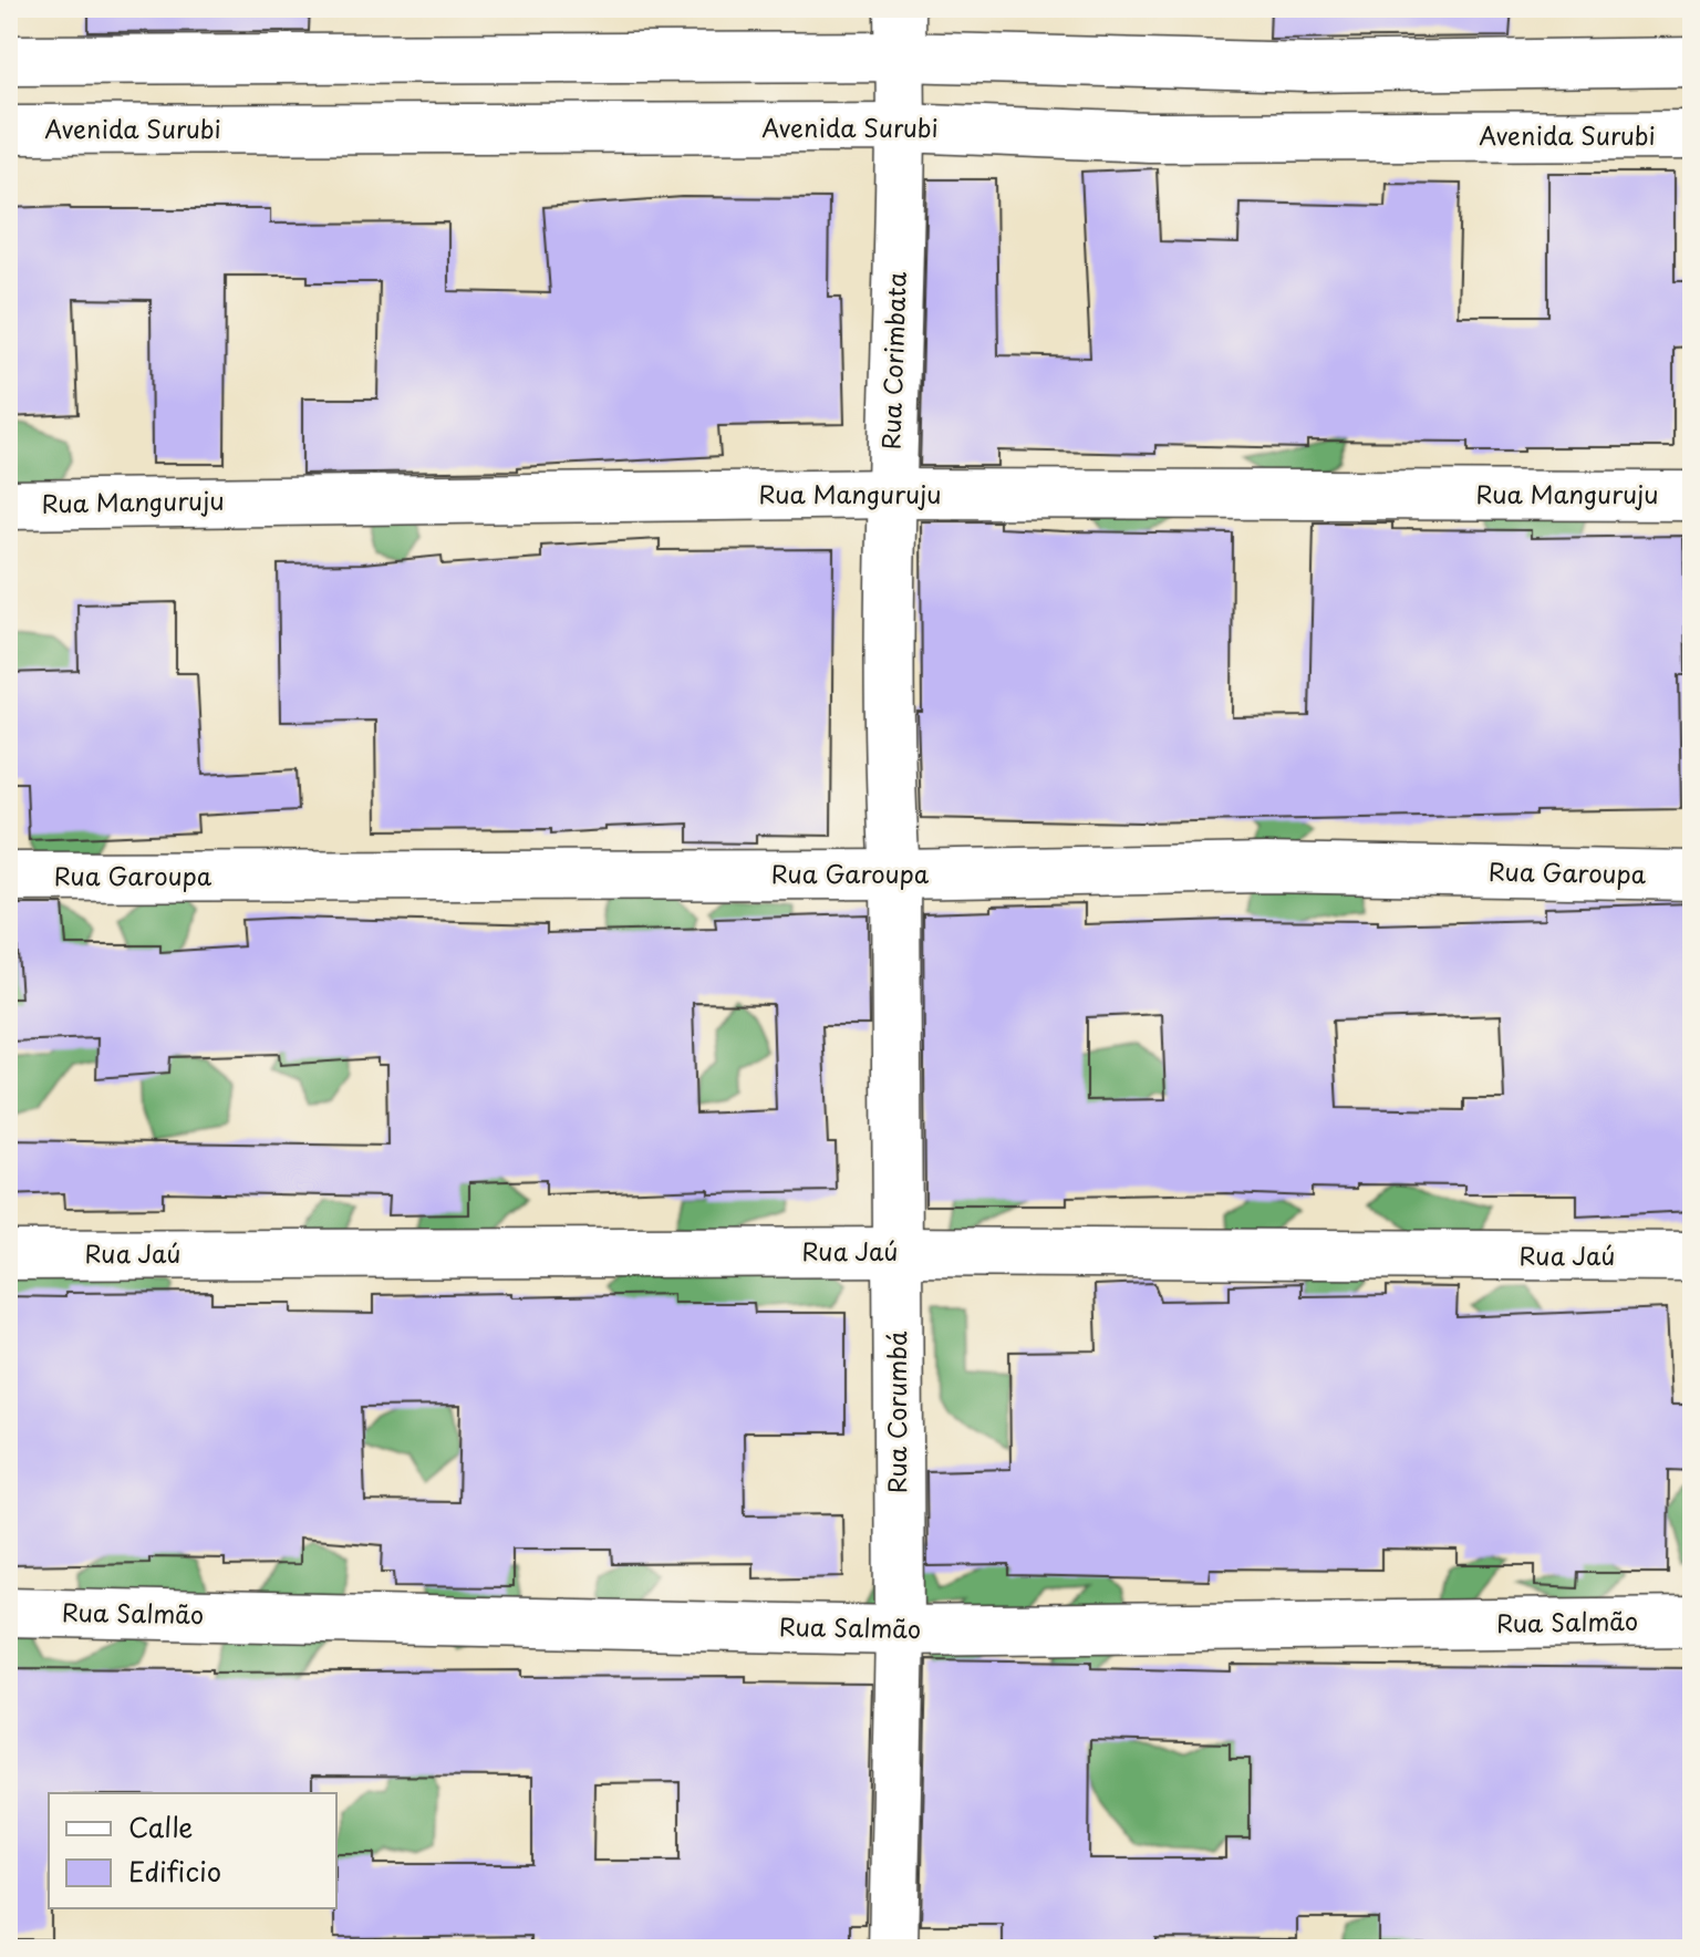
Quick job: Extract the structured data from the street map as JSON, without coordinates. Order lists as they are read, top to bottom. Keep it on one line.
{"streets":{"street":["Avenida Surubi","Rua Corimbata","Rua Manguruju","Rua Garoupa","Rua Jaú","Rua Corumbá","Rua Salmão"]},"crossings":[["Avenida Surubi","Rua Corimbata"],["Rua Corimbata","Rua Manguruju"],["Rua Corimbata","Rua Garoupa"],["Rua Corimbata","Rua Corumbá"],["Rua Garoupa","Rua Corumbá"],["Rua Jaú","Rua Corumbá"],["Rua Corumbá","Rua Salmão"]],"legend":["Calle","Edificio"]}
